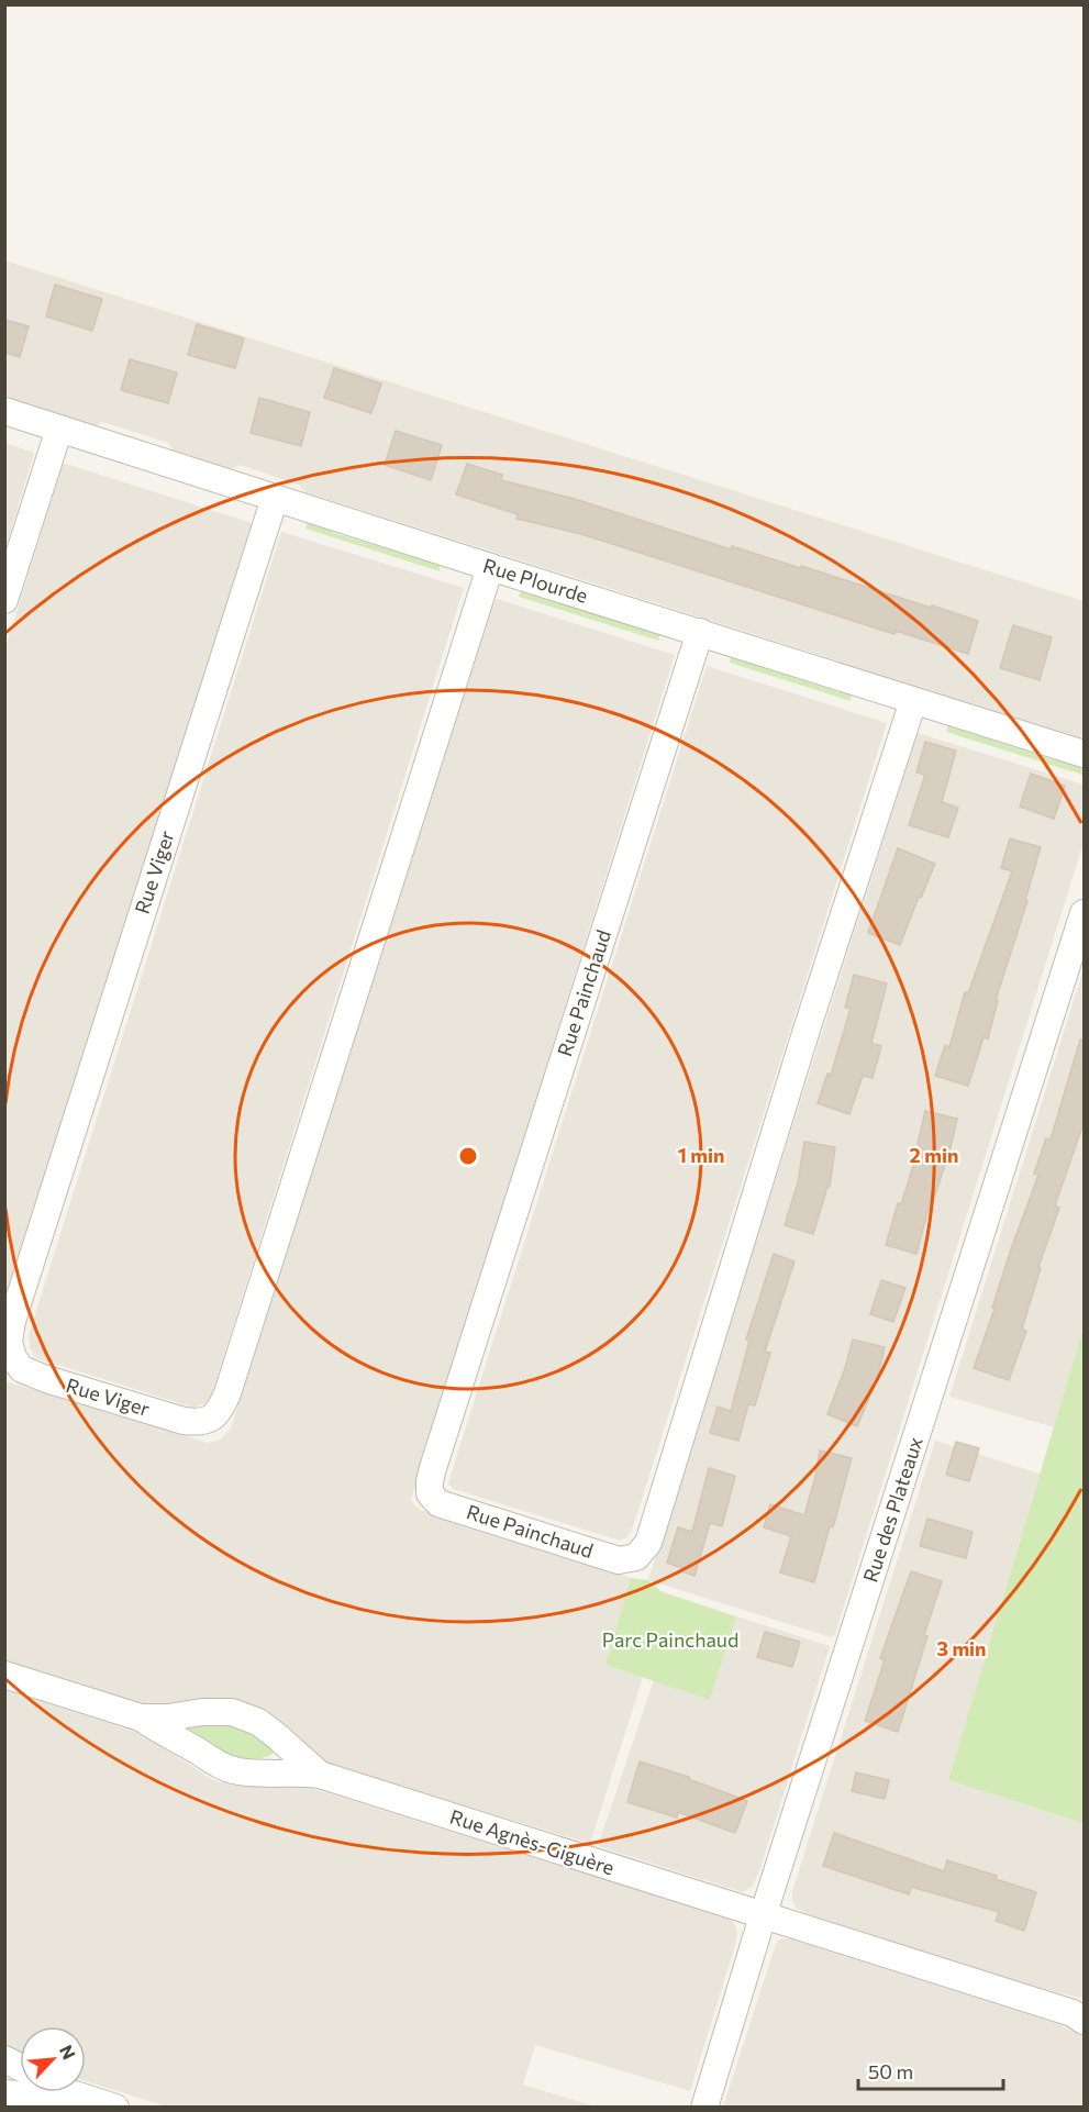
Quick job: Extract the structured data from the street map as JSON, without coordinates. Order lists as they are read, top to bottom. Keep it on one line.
{"streets":{"street":["Rue Plourde","Rue Viger","Rue Painchaud","Rue des Plateaux","Rue Agnès-Giguère"]},"crossings":[["Rue Plourde","Rue Viger"],["Rue Plourde","Rue Painchaud"],["Rue des Plateaux","Rue Agnès-Giguère"]],"parks":["Parc Painchaud"],"scale_bar":"50 m","north":"top right","rings":["1 min","2 min","3 min"]}
